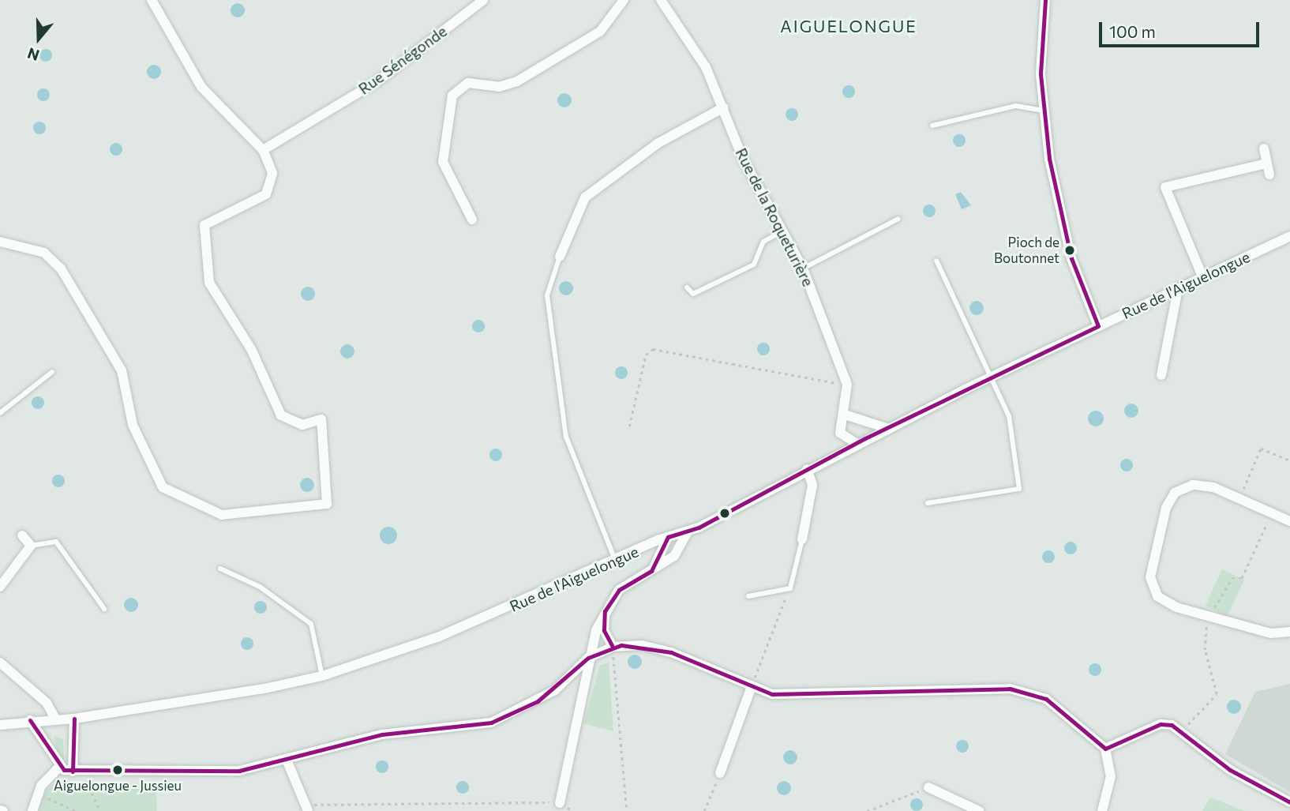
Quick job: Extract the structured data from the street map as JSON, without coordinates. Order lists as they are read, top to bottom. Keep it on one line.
{"streets":{"street":["Rue Sénégonde","Rue de la Roqueturière","Rue de l'Aiguelongue"]},"crossings":[["Rue de la Roqueturière","Rue de l'Aiguelongue"]],"districts":["AIGUELONGUE"],"places":["Pioch de Boutonnet","Aiguelongue - Jussieu"],"scale_bar":"100 m","north":"bottom"}
